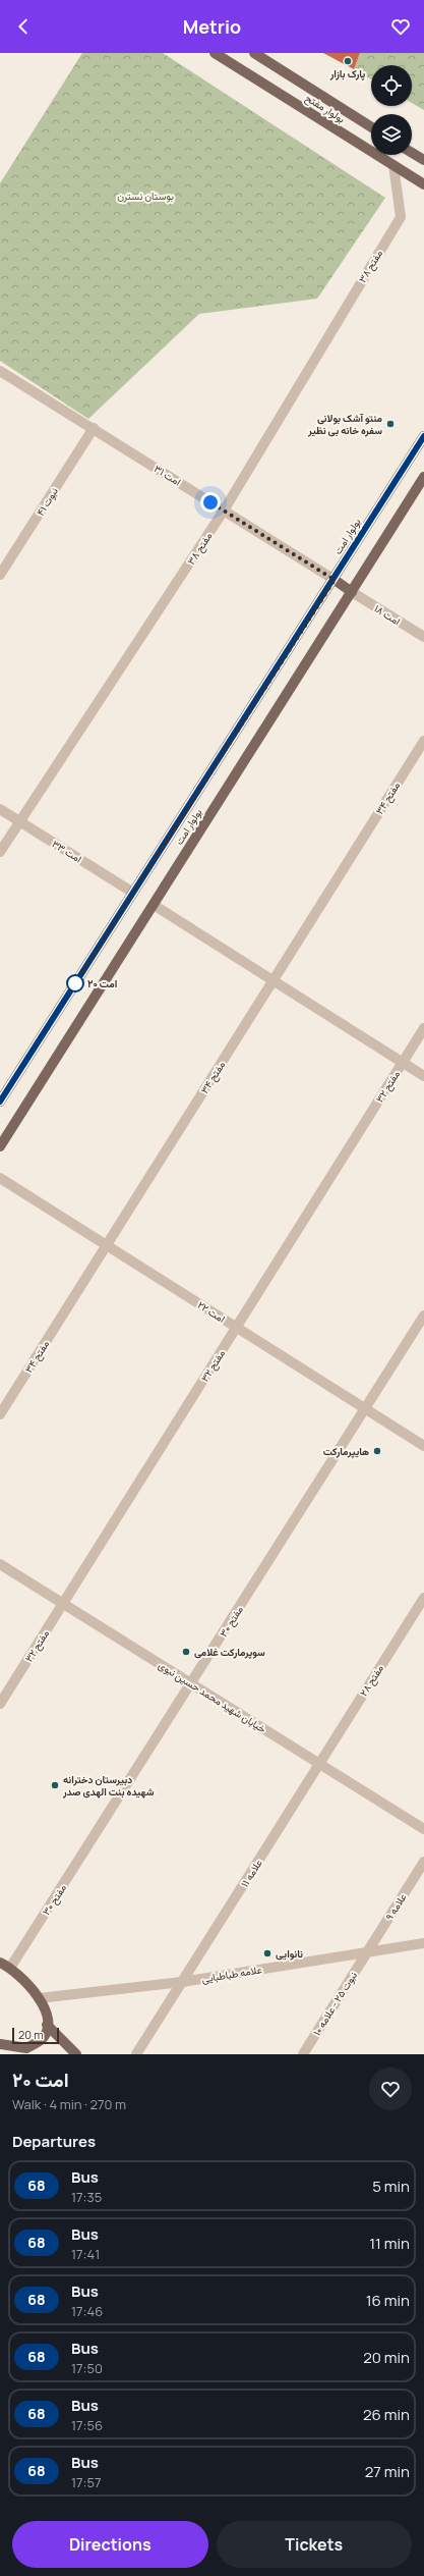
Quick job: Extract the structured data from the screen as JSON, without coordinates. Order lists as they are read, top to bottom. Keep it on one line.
{"streets":{"main road":["بولوار مفتح","بولوار امت"],"street":["مفتح ۳۸","امت ۳۱","نبوت ۴۱","امت ۱۸","مفتح ۳۴","امت ۳۳","مفتح ۳۲","امت ۲۲","مفتح ۳۰","مفتح ۲۸","خیابان شهید محمد حسین نبوی","علامه ۱۱","علامه ۹","علامه طباطبایی","نبوت ۲۵ - علامه ۱۰"]},"crossings":[["بولوار مفتح","مفتح ۳۸"],["مفتح ۳۸","امت ۳۱"],["مفتح ۳۸","امت ۳۳"],["امت ۳۱","نبوت ۴۱"],["امت ۳۱","بولوار امت"],["بولوار امت","امت ۱۸"],["بولوار امت","امت ۳۳"],["مفتح ۳۴","امت ۲۲"],["مفتح ۳۲","امت ۲۲"],["مفتح ۳۲","خیابان شهید محمد حسین نبوی"],["امت ۲۲","مفتح ۳۰"],["مفتح ۳۰","خیابان شهید محمد حسین نبوی"],["مفتح ۲۸","خیابان شهید محمد حسین نبوی"],["مفتح ۲۸","علامه ۱۱"],["خیابان شهید محمد حسین نبوی","علامه ۱۱"],["علامه ۱۱","علامه طباطبایی"],["علامه ۹","علامه طباطبایی"],["علامه ۹","نبوت ۲۵ - علامه ۱۰"],["علامه طباطبایی","نبوت ۲۵ - علامه ۱۰"]],"parks":["بوستان نسترن"],"places":["پارک بازار","منتو آشک بولانی سفره خانه بی نظیر","امت ۲۰","هایپرمارکت","سوپرمارکت غلامی","دبیرستان دخترانه شهیده بنت الهدی صدر","نانوایی"],"lines":["bus line 68"],"scale_bar":"20 m","page":{"header":"Metrio","scale":"20 m","heading":[["امت ۲۰","Walk · 4 min · 270 m"],"Departures"],"list":[{"mark":"68","name":"Bus","note":"17:35","value":"5 min"},{"mark":"68","name":"Bus","note":"17:41","value":"11 min"},{"mark":"68","name":"Bus","note":"17:46","value":"16 min"},{"mark":"68","name":"Bus","note":"17:50","value":"20 min"},{"mark":"68","name":"Bus","note":"17:56","value":"26 min"},{"mark":"68","name":"Bus","note":"17:57","value":"27 min"}],"buttons":["Directions","Tickets"]}}
